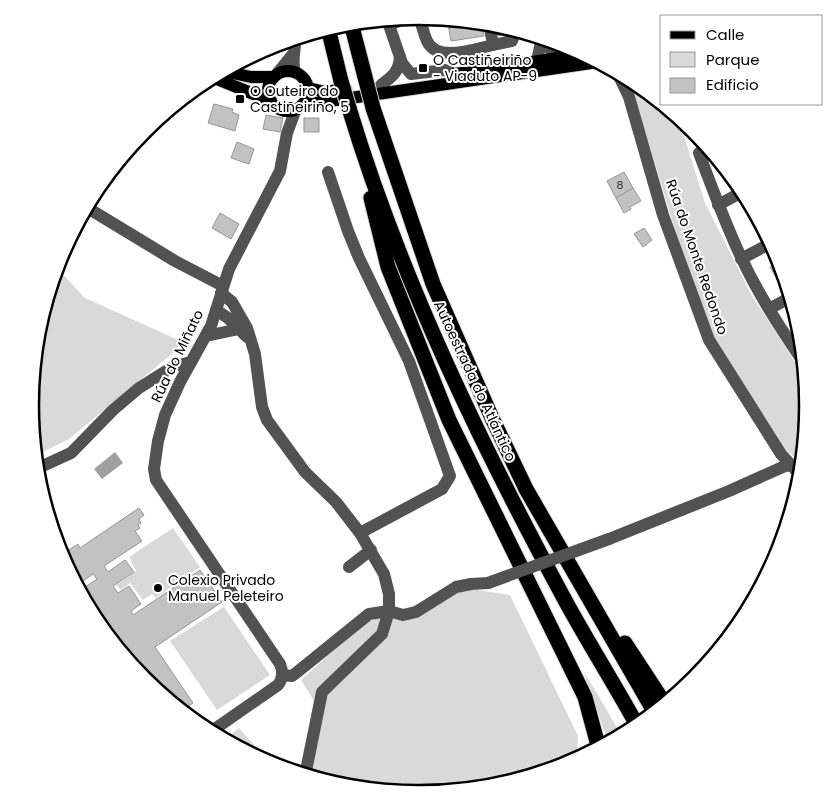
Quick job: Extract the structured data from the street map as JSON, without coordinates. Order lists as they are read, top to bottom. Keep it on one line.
{"streets":{"highway":["Autoestrada do Atlántico"],"street":["Rúa do Monte Redondo","Rúa do Miñato"]},"places":{"transit":["O Castiñeiriño - Viaduto AP-9","O Outeiro do Castiñeiriño, 5"],"other":["Colexio Privado Manuel Peleteiro"]},"house_numbers":["8"],"legend":["Calle","Parque","Edificio"]}
